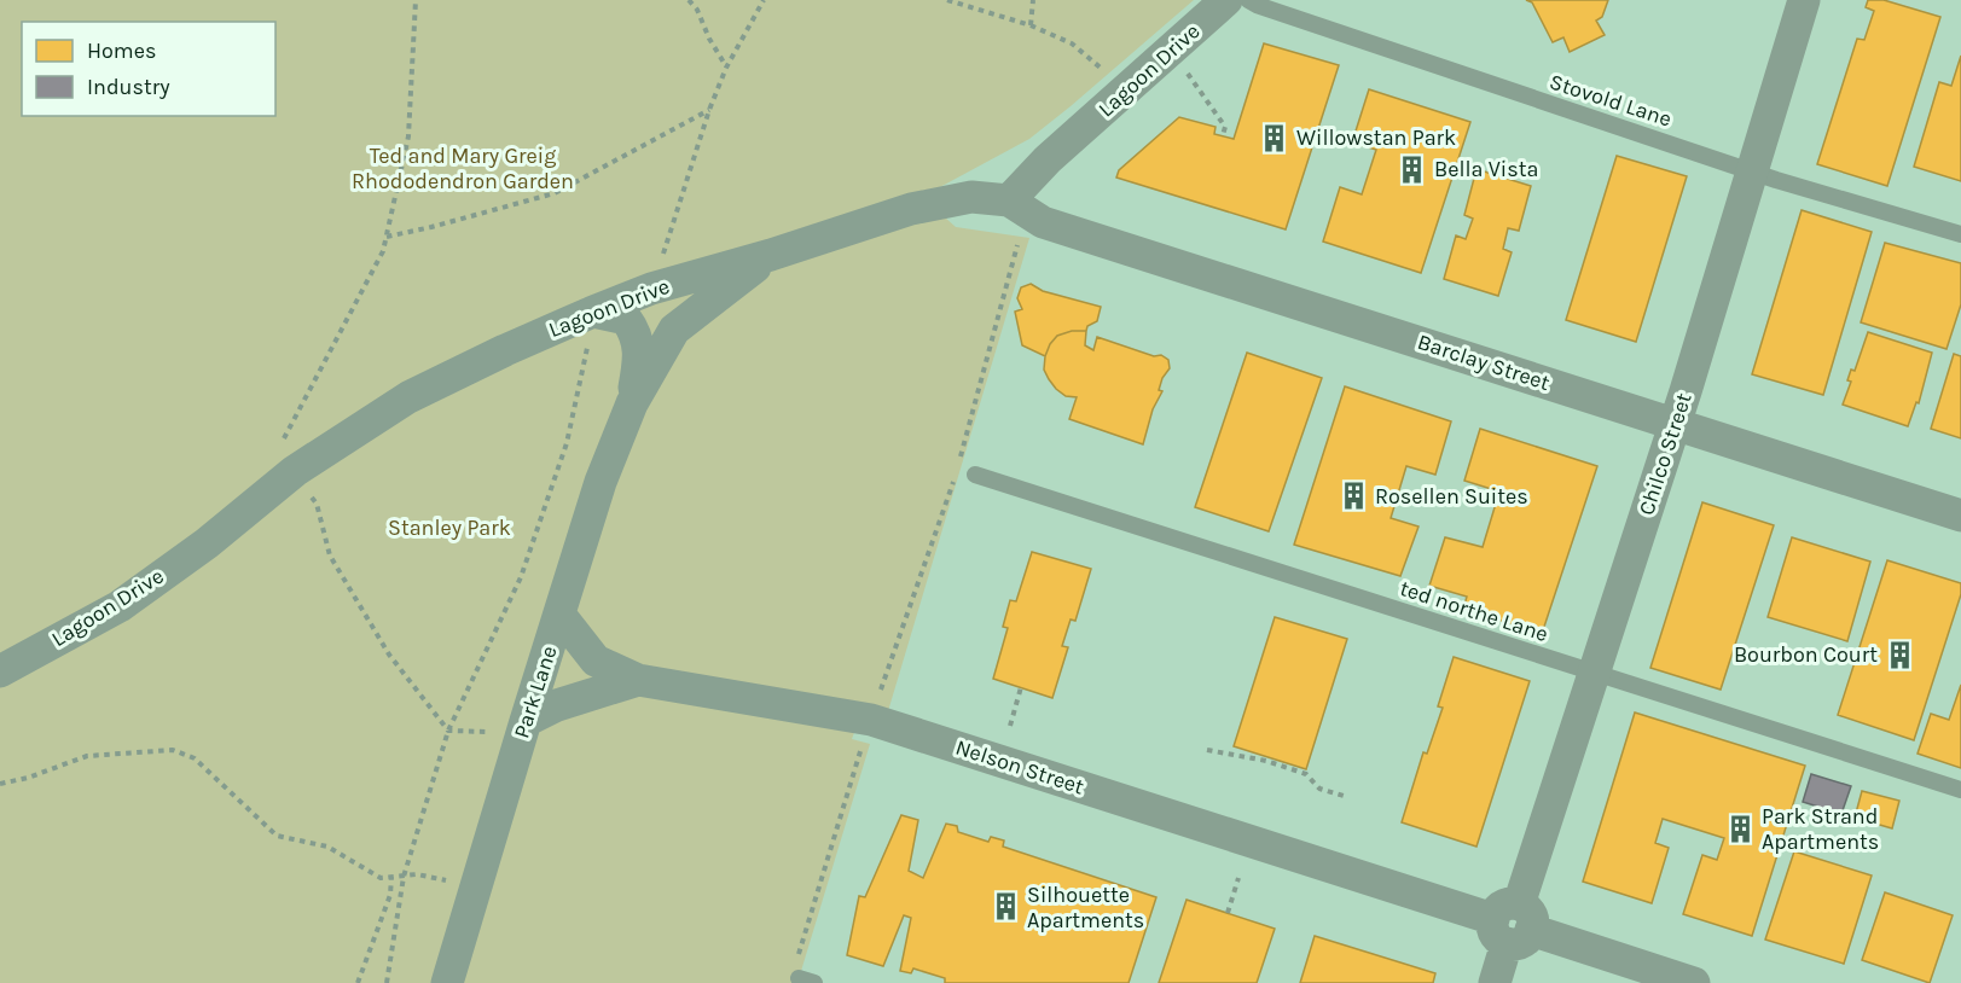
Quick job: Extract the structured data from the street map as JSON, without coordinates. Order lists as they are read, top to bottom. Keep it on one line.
{"streets":{"street":["Lagoon Drive","Barclay Street","Chilco Street","Park Lane","Nelson Street"],"lane":["Stovold Lane","ted northe Lane"]},"crossings":[["Lagoon Drive","Barclay Street"],["Lagoon Drive","Park Lane"],["Stovold Lane","Chilco Street"],["Barclay Street","Chilco Street"],["Chilco Street","ted northe Lane"],["Chilco Street","Nelson Street"],["Park Lane","Nelson Street"]],"parks":["Ted and Mary Greig Rhododendron Garden","Stanley Park"],"places":{"building":["Willowstan Park","Bella Vista","Rosellen Suites","Bourbon Court","Park Strand Apartments","Silhouette Apartments"]},"legend":["Homes","Industry"]}
